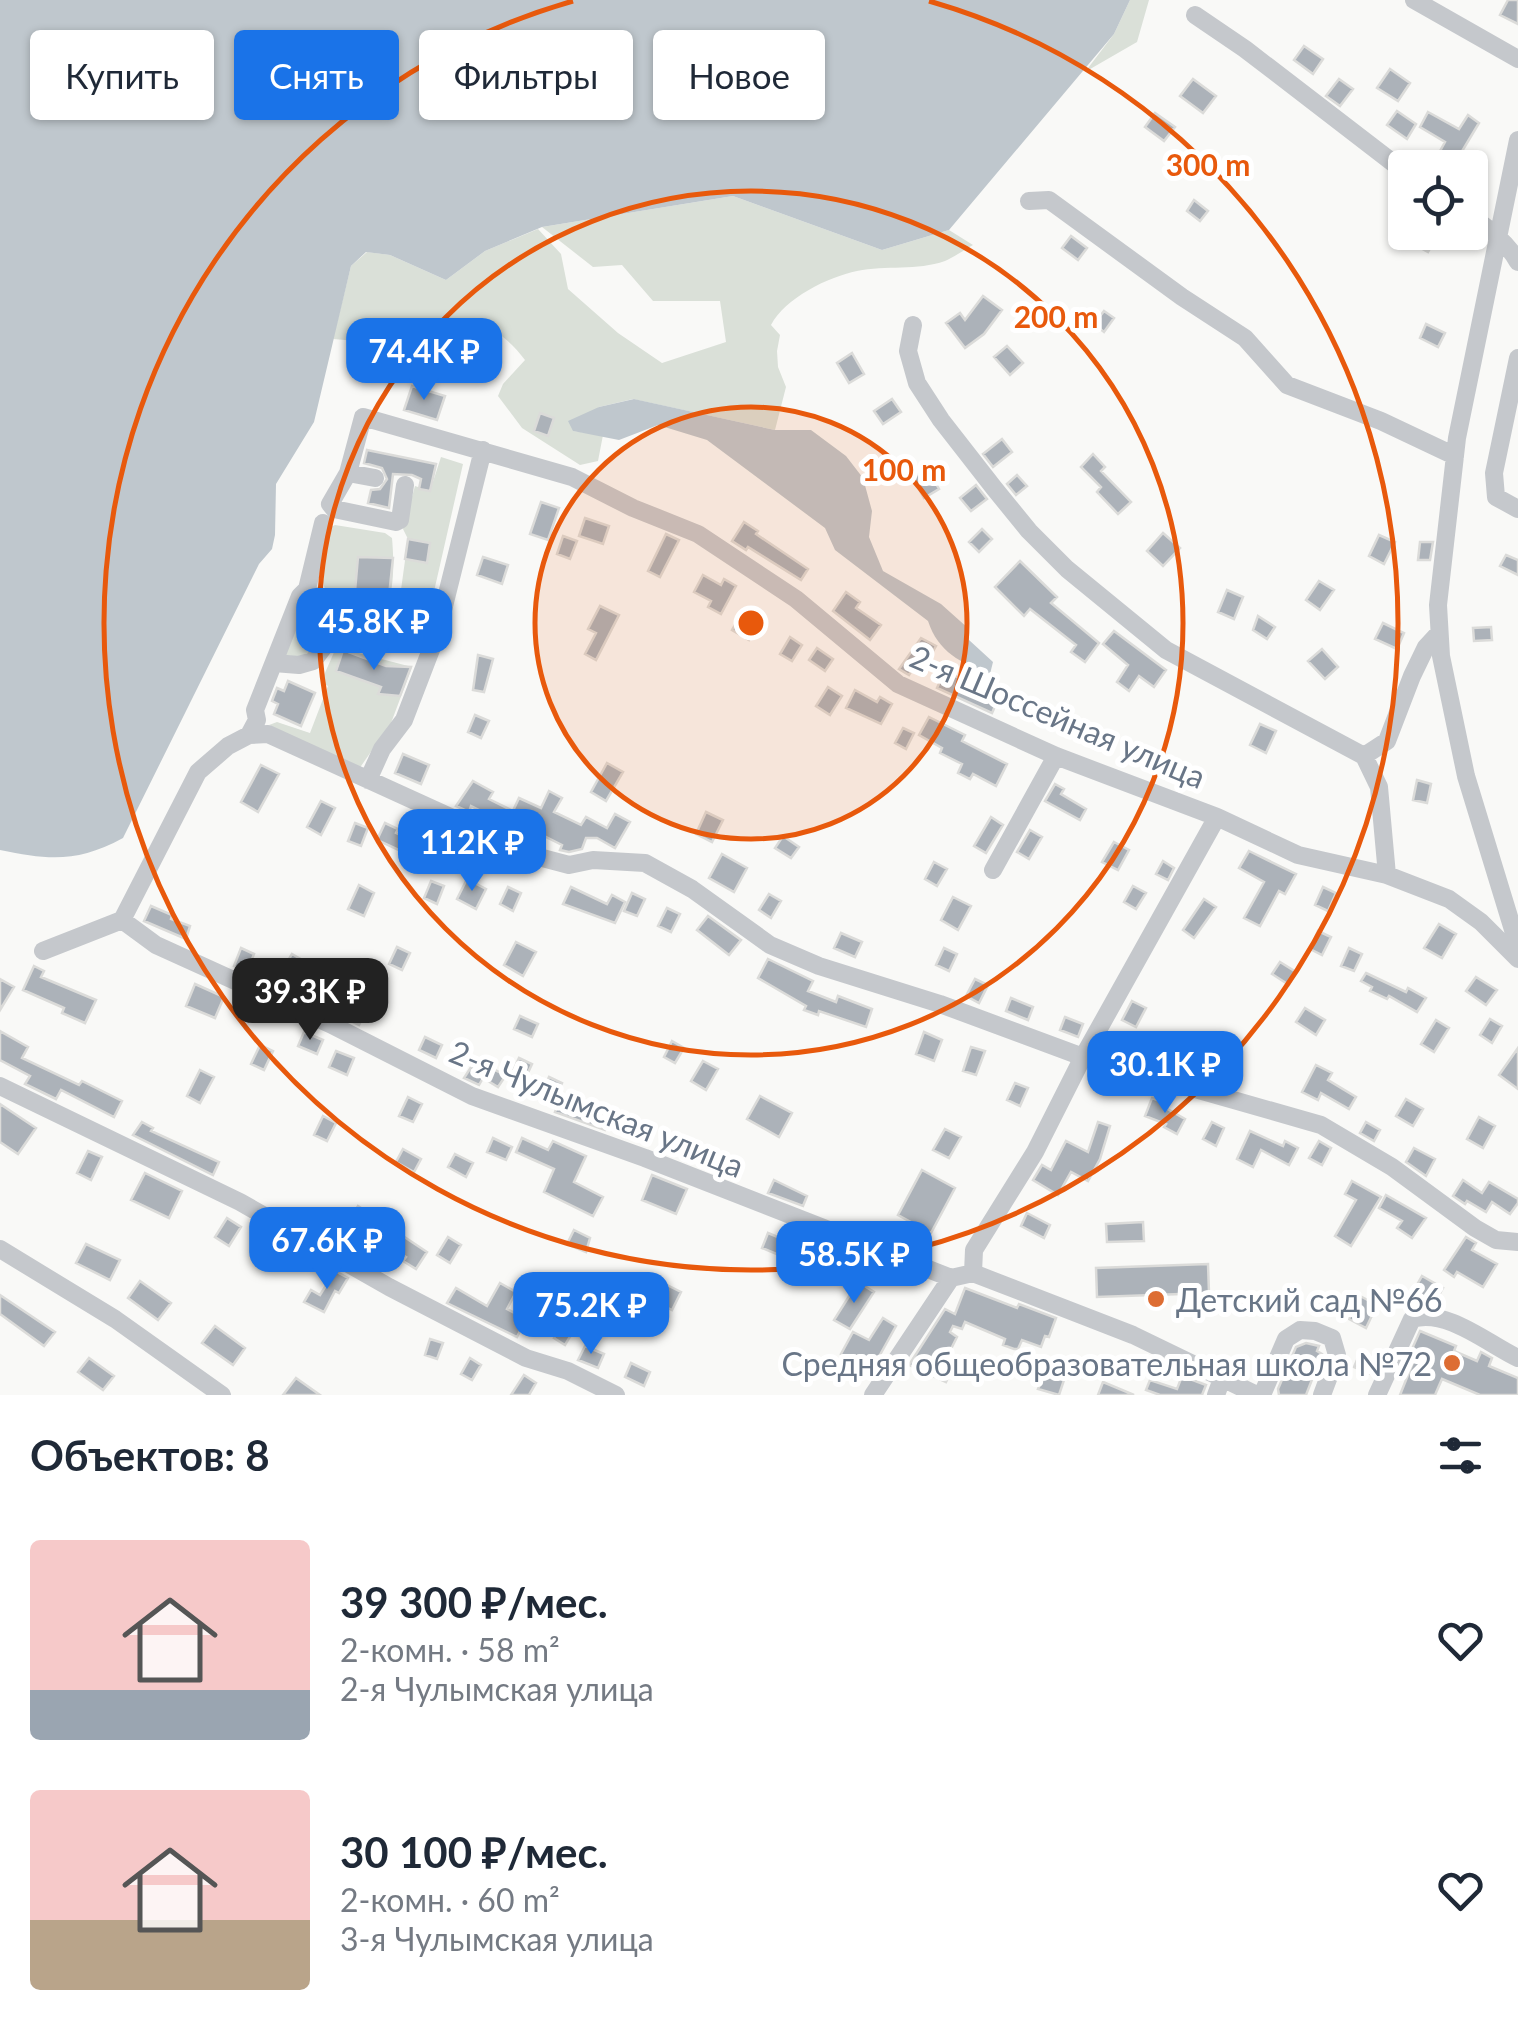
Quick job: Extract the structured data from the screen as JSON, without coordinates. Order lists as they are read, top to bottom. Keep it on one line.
{"streets":{"street":["2-я Шоссейная улица","2-я Чулымская улица"]},"places":["Детский сад №66","Средняя общеобразовательная школа №72"],"page":{"chip":["Купить","Снять","Фильтры","Новое"],"price":["74.4K ₽","45.8K ₽","112K ₽","39.3K ₽","30.1K ₽","67.6K ₽","58.5K ₽","75.2K ₽"],"heading":"Объектов: 8","list":[{"name":"39 300 ₽/мес.","note":"2-комн. · 58 m² · 2-я Чулымская улица"},{"name":"30 100 ₽/мес.","note":"2-комн. · 60 m² · 3-я Чулымская улица"}]},"rings":["300 m","200 m","100 m"]}
